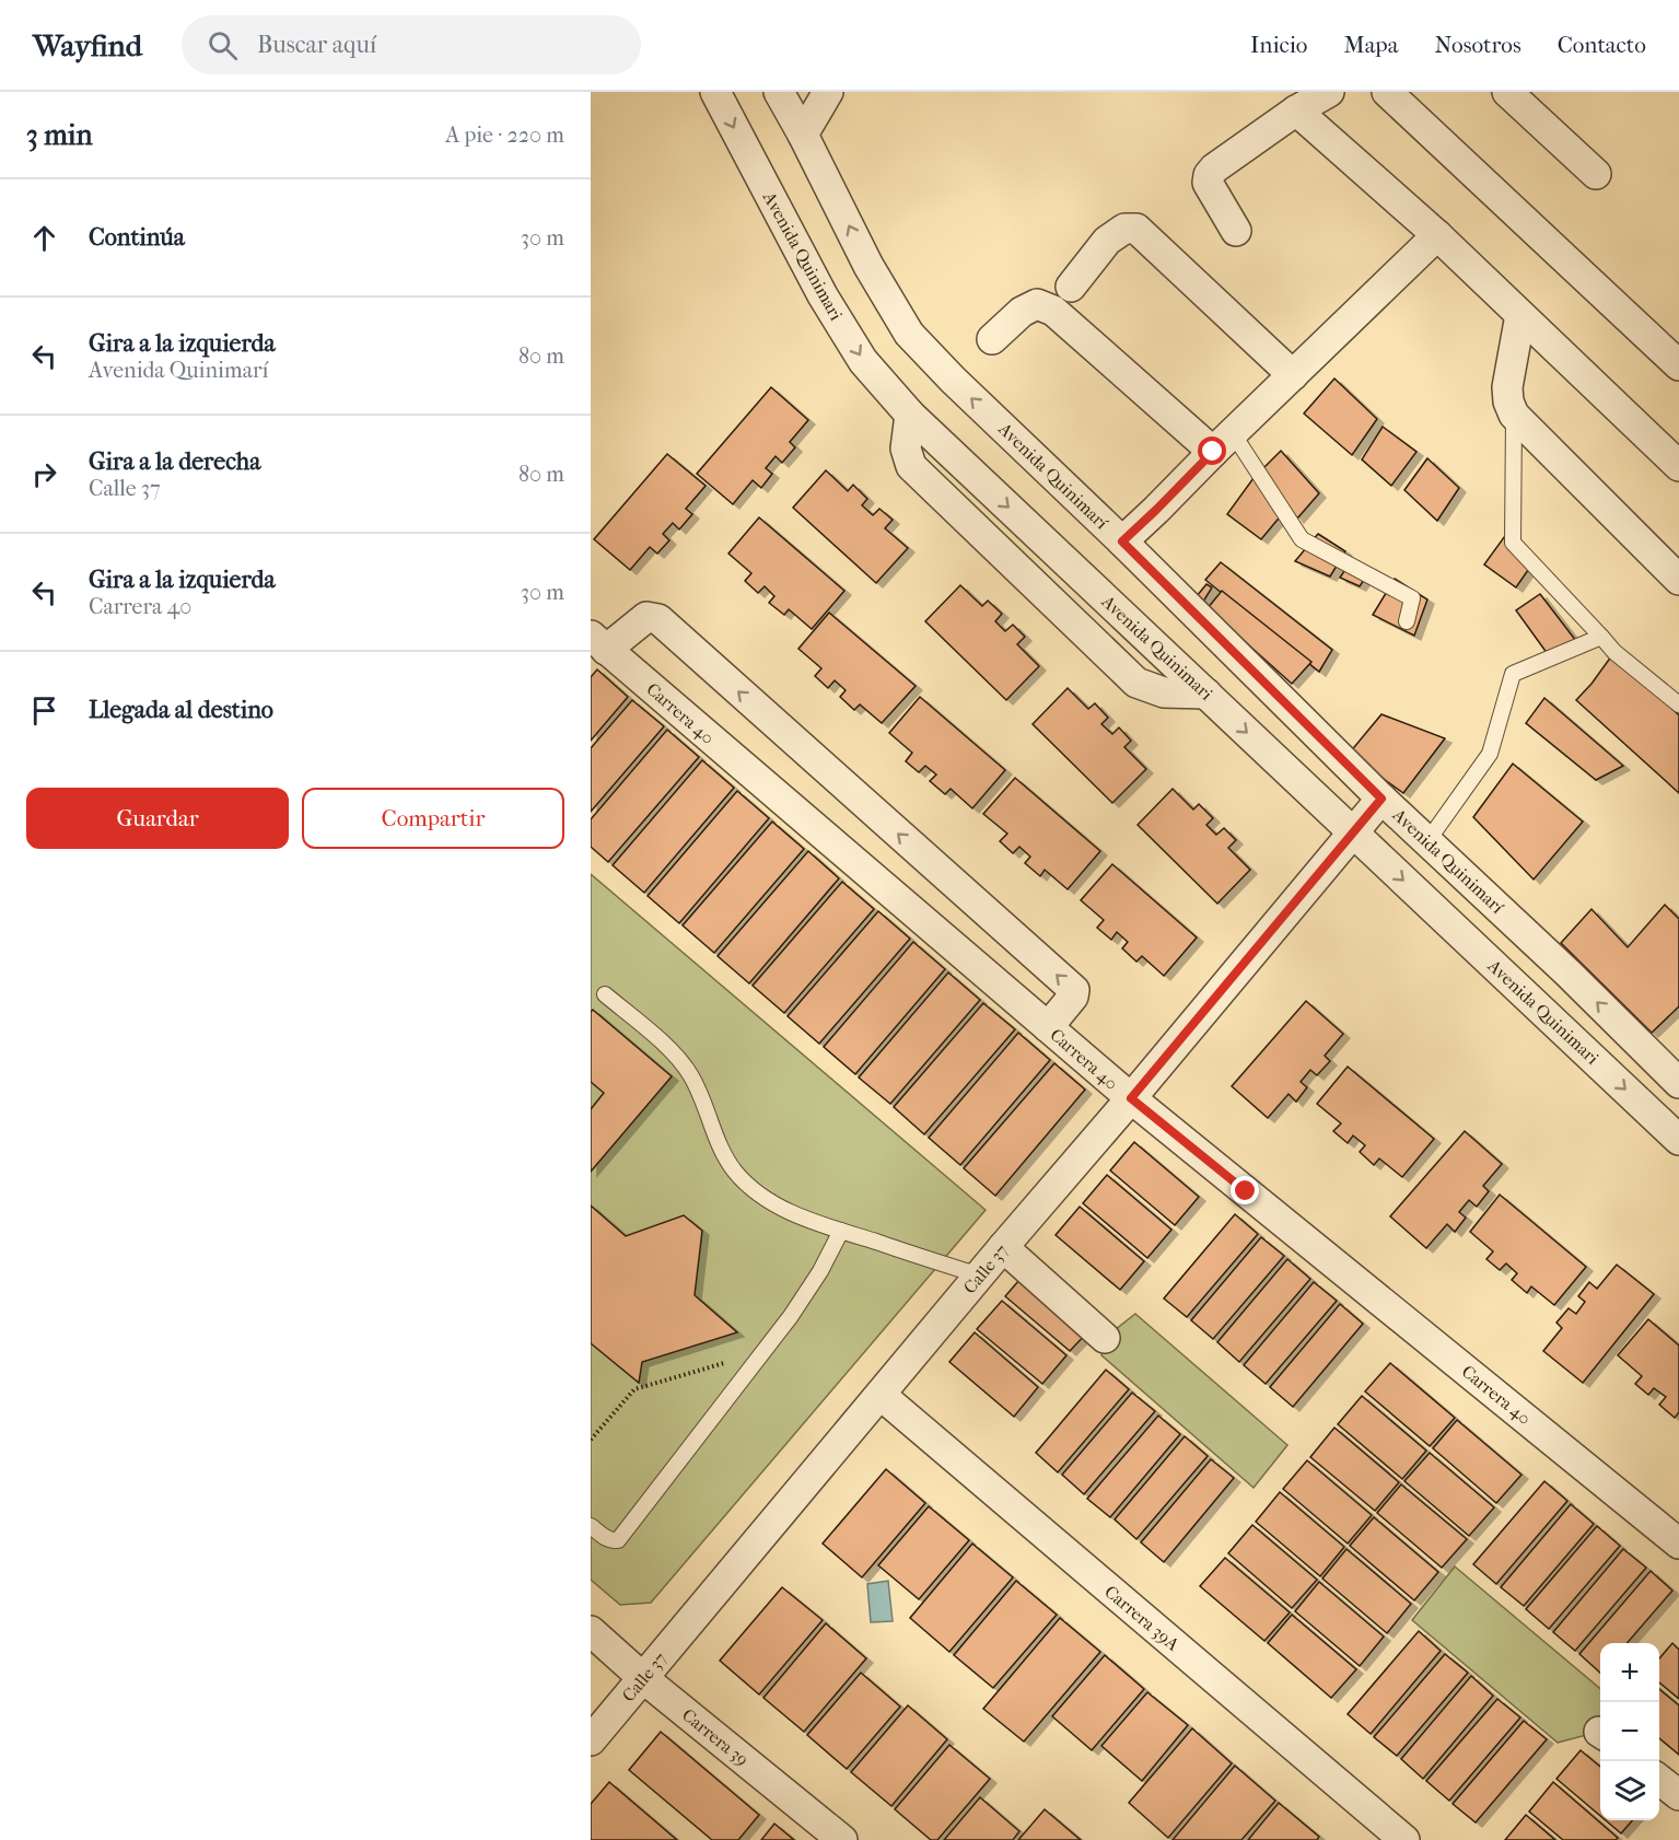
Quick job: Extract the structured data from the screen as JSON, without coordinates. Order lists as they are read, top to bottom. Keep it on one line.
{"streets":{"street":["Avenida Quinimari","Avenida Quinimarí","Carrera 40","Calle 37","Carrera 39A","Carrera 39"]},"crossings":[["Avenida Quinimari","Calle 37"],["Avenida Quinimarí","Calle 37"],["Carrera 40","Calle 37"],["Calle 37","Carrera 39A"],["Calle 37","Carrera 39"]],"one_way":["Avenida Quinimarí"],"page":{"header":"Wayfind","search":"Buscar aquí","nav":["Inicio","Mapa","Nosotros","Contacto"],"heading":["3 min","A pie · 220 m"],"list":[["Continúa","30 m"],["Gira a la izquierda","Avenida Quinimarí","80 m"],["Gira a la derecha","Calle 37","80 m"],["Gira a la izquierda","Carrera 40","30 m"],"Llegada al destino"],"buttons":["Guardar","Compartir"],"map_buttons":["+","−"]}}
